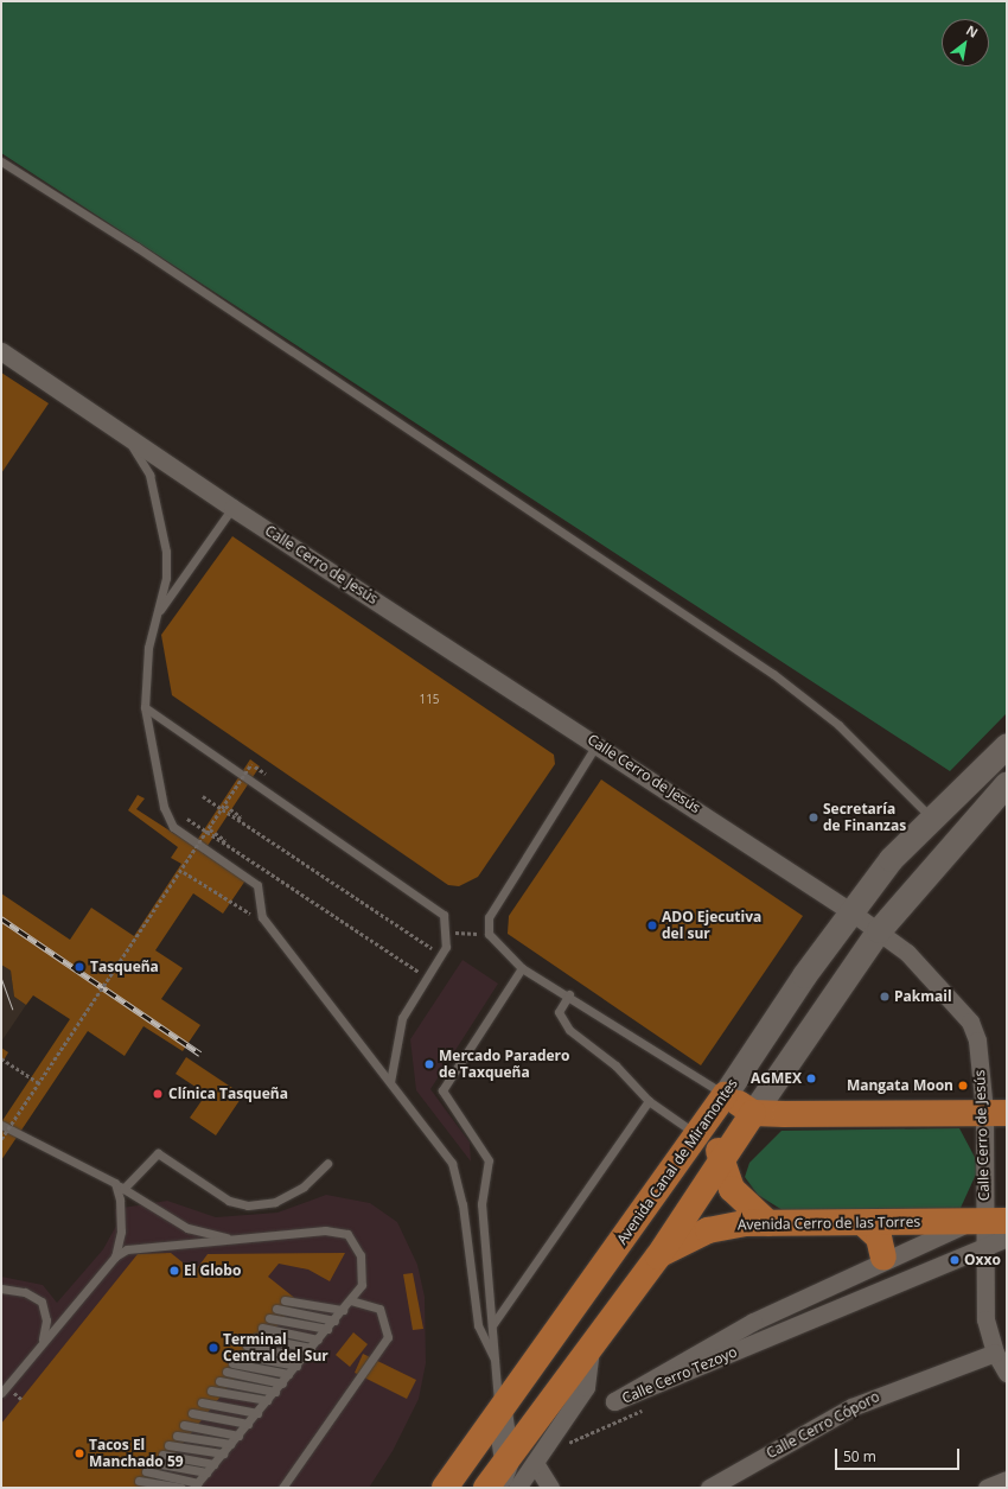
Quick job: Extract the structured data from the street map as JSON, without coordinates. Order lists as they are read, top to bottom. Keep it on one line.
{"streets":{"main road":["Avenida Canal de Miramontes","Avenida Cerro de las Torres"],"street":["Calle Cerro de Jesús","Calle Cerro Tezoyo","Calle Cerro Cóporo"]},"crossings":[["Calle Cerro de Jesús","Avenida Canal de Miramontes"],["Calle Cerro de Jesús","Avenida Cerro de las Torres"],["Calle Cerro de Jesús","Calle Cerro Tezoyo"],["Calle Cerro de Jesús","Calle Cerro Cóporo"],["Avenida Cerro de las Torres","Calle Cerro Tezoyo"]],"places":["Secretaría de Finanzas","ADO Ejecutiva del sur","Tasqueña","Pakmail","Mercado Paradero de Taxqueña","AGMEX","Mangata Moon","Clínica Tasqueña","Oxxo","El Globo","Terminal Central del Sur","Tacos El Manchado 59"],"house_numbers":["115"],"scale_bar":"50 m","north":"top right"}
